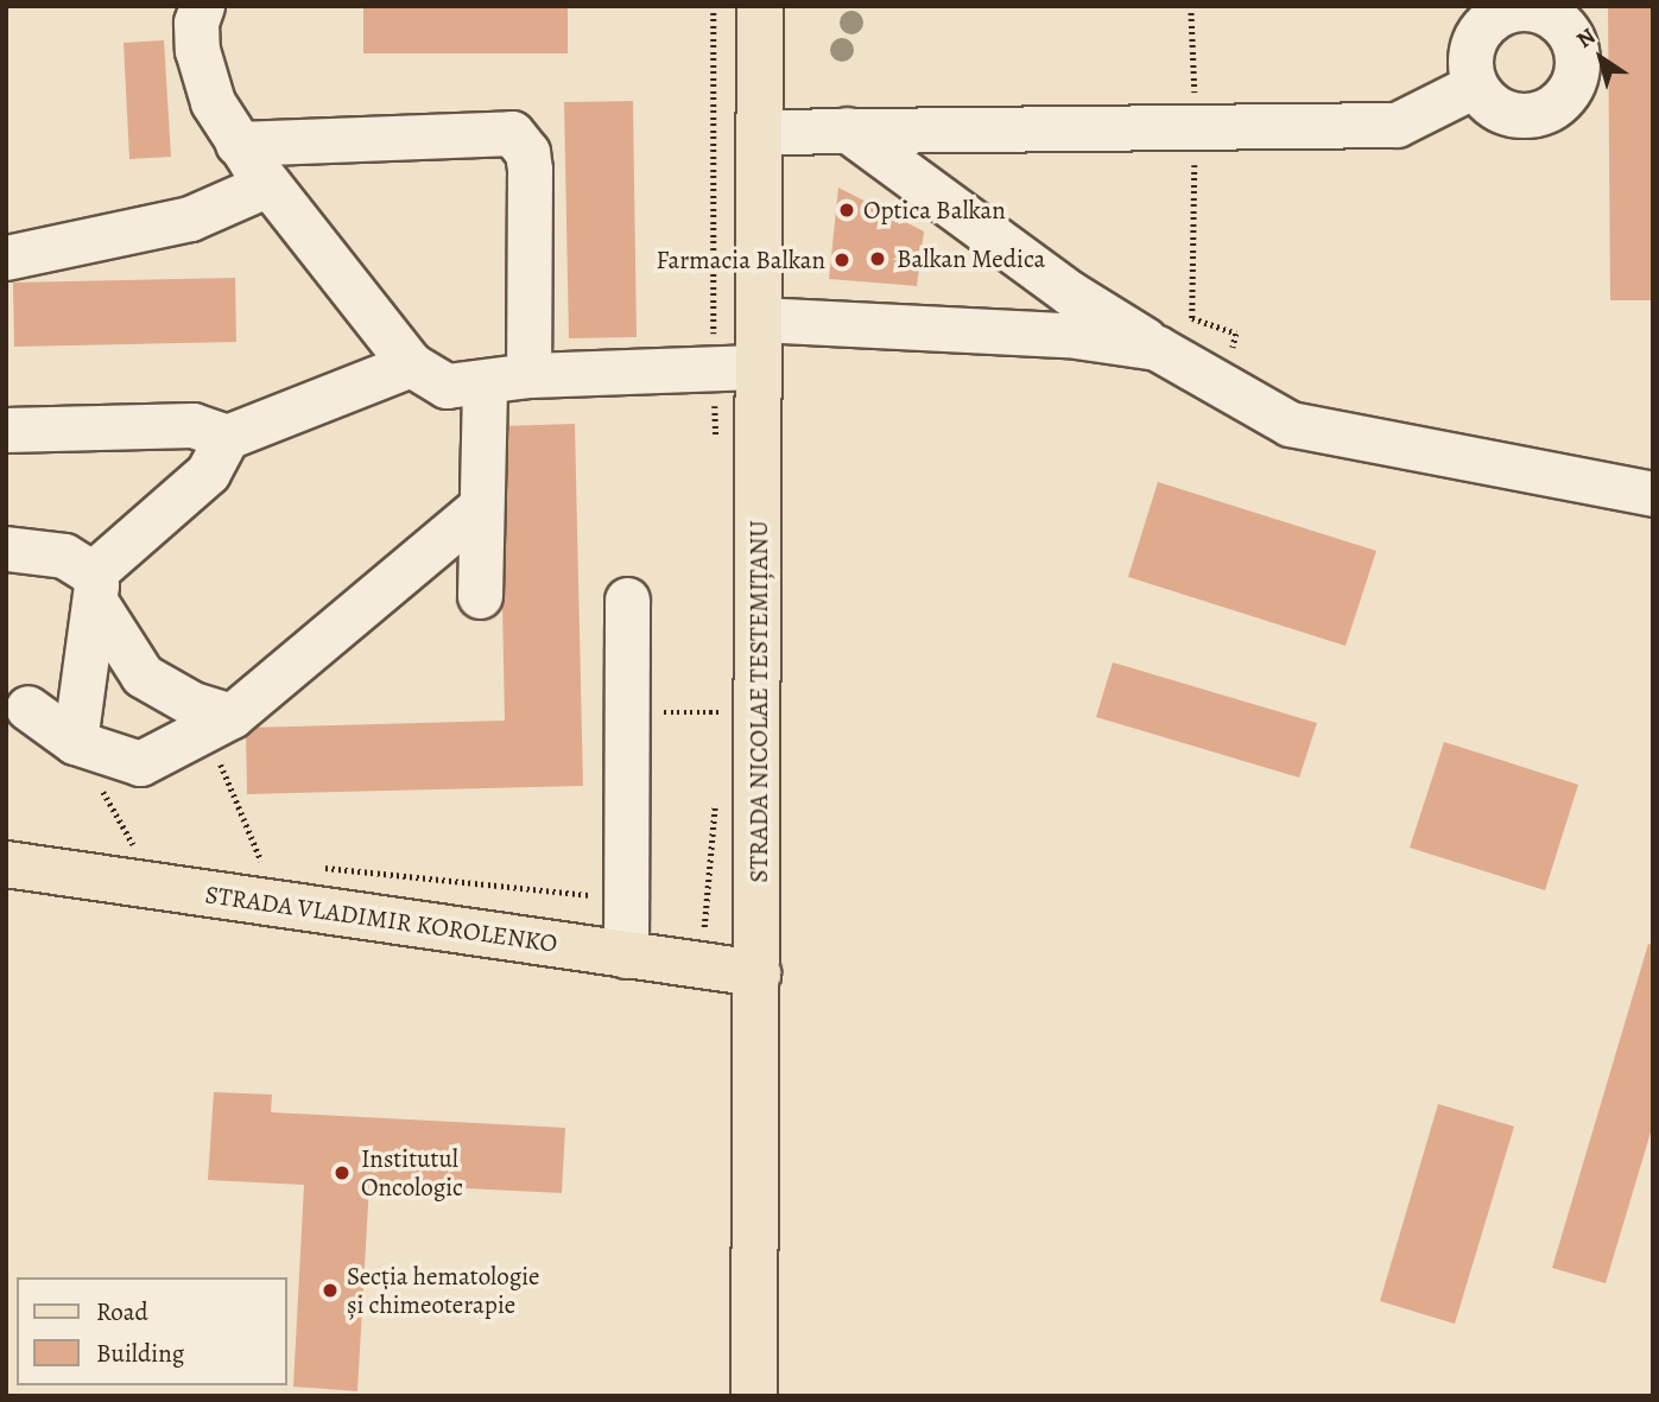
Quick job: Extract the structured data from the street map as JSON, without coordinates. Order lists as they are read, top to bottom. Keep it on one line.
{"streets":{"main road":["STRADA NICOLAE TESTEMIȚANU","STRADA VLADIMIR KOROLENKO"]},"crossings":[["STRADA NICOLAE TESTEMIȚANU","STRADA VLADIMIR KOROLENKO"]],"places":["Optica Balkan","Balkan Medica","Farmacia Balkan","Institutul Oncologic","Secția hematologie și chimeoterapie"],"legend":["Road","Building"],"north":"top left"}
